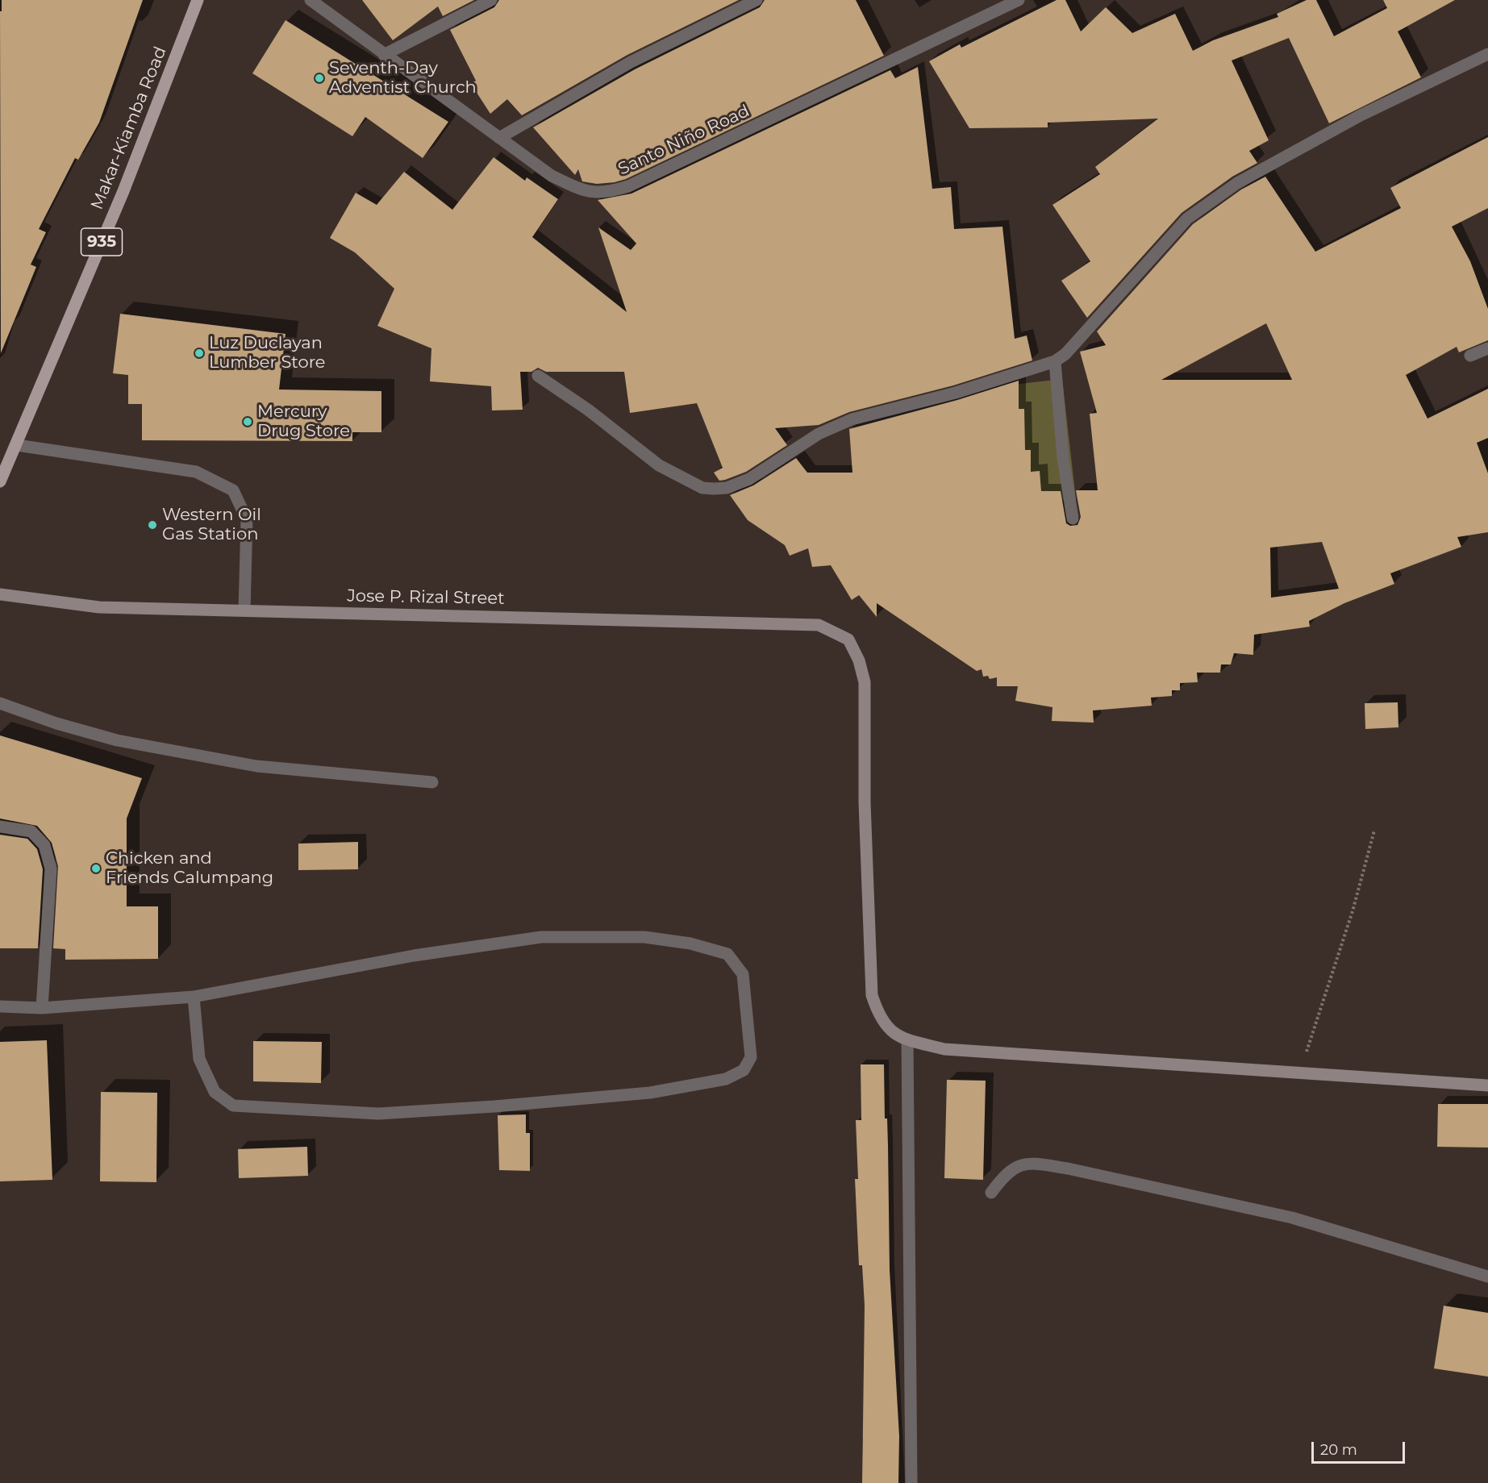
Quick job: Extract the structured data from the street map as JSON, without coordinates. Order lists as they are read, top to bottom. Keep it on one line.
{"streets":{"main road":["Makar-Kiamba Road","935"],"street":["Santo Niño Road","Jose P. Rizal Street"]},"places":["Seventh-Day Adventist Church","Luz Duclayan Lumber Store","Mercury Drug Store","Western Oil Gas Station","Chicken and Friends Calumpang"],"scale_bar":"20 m"}
